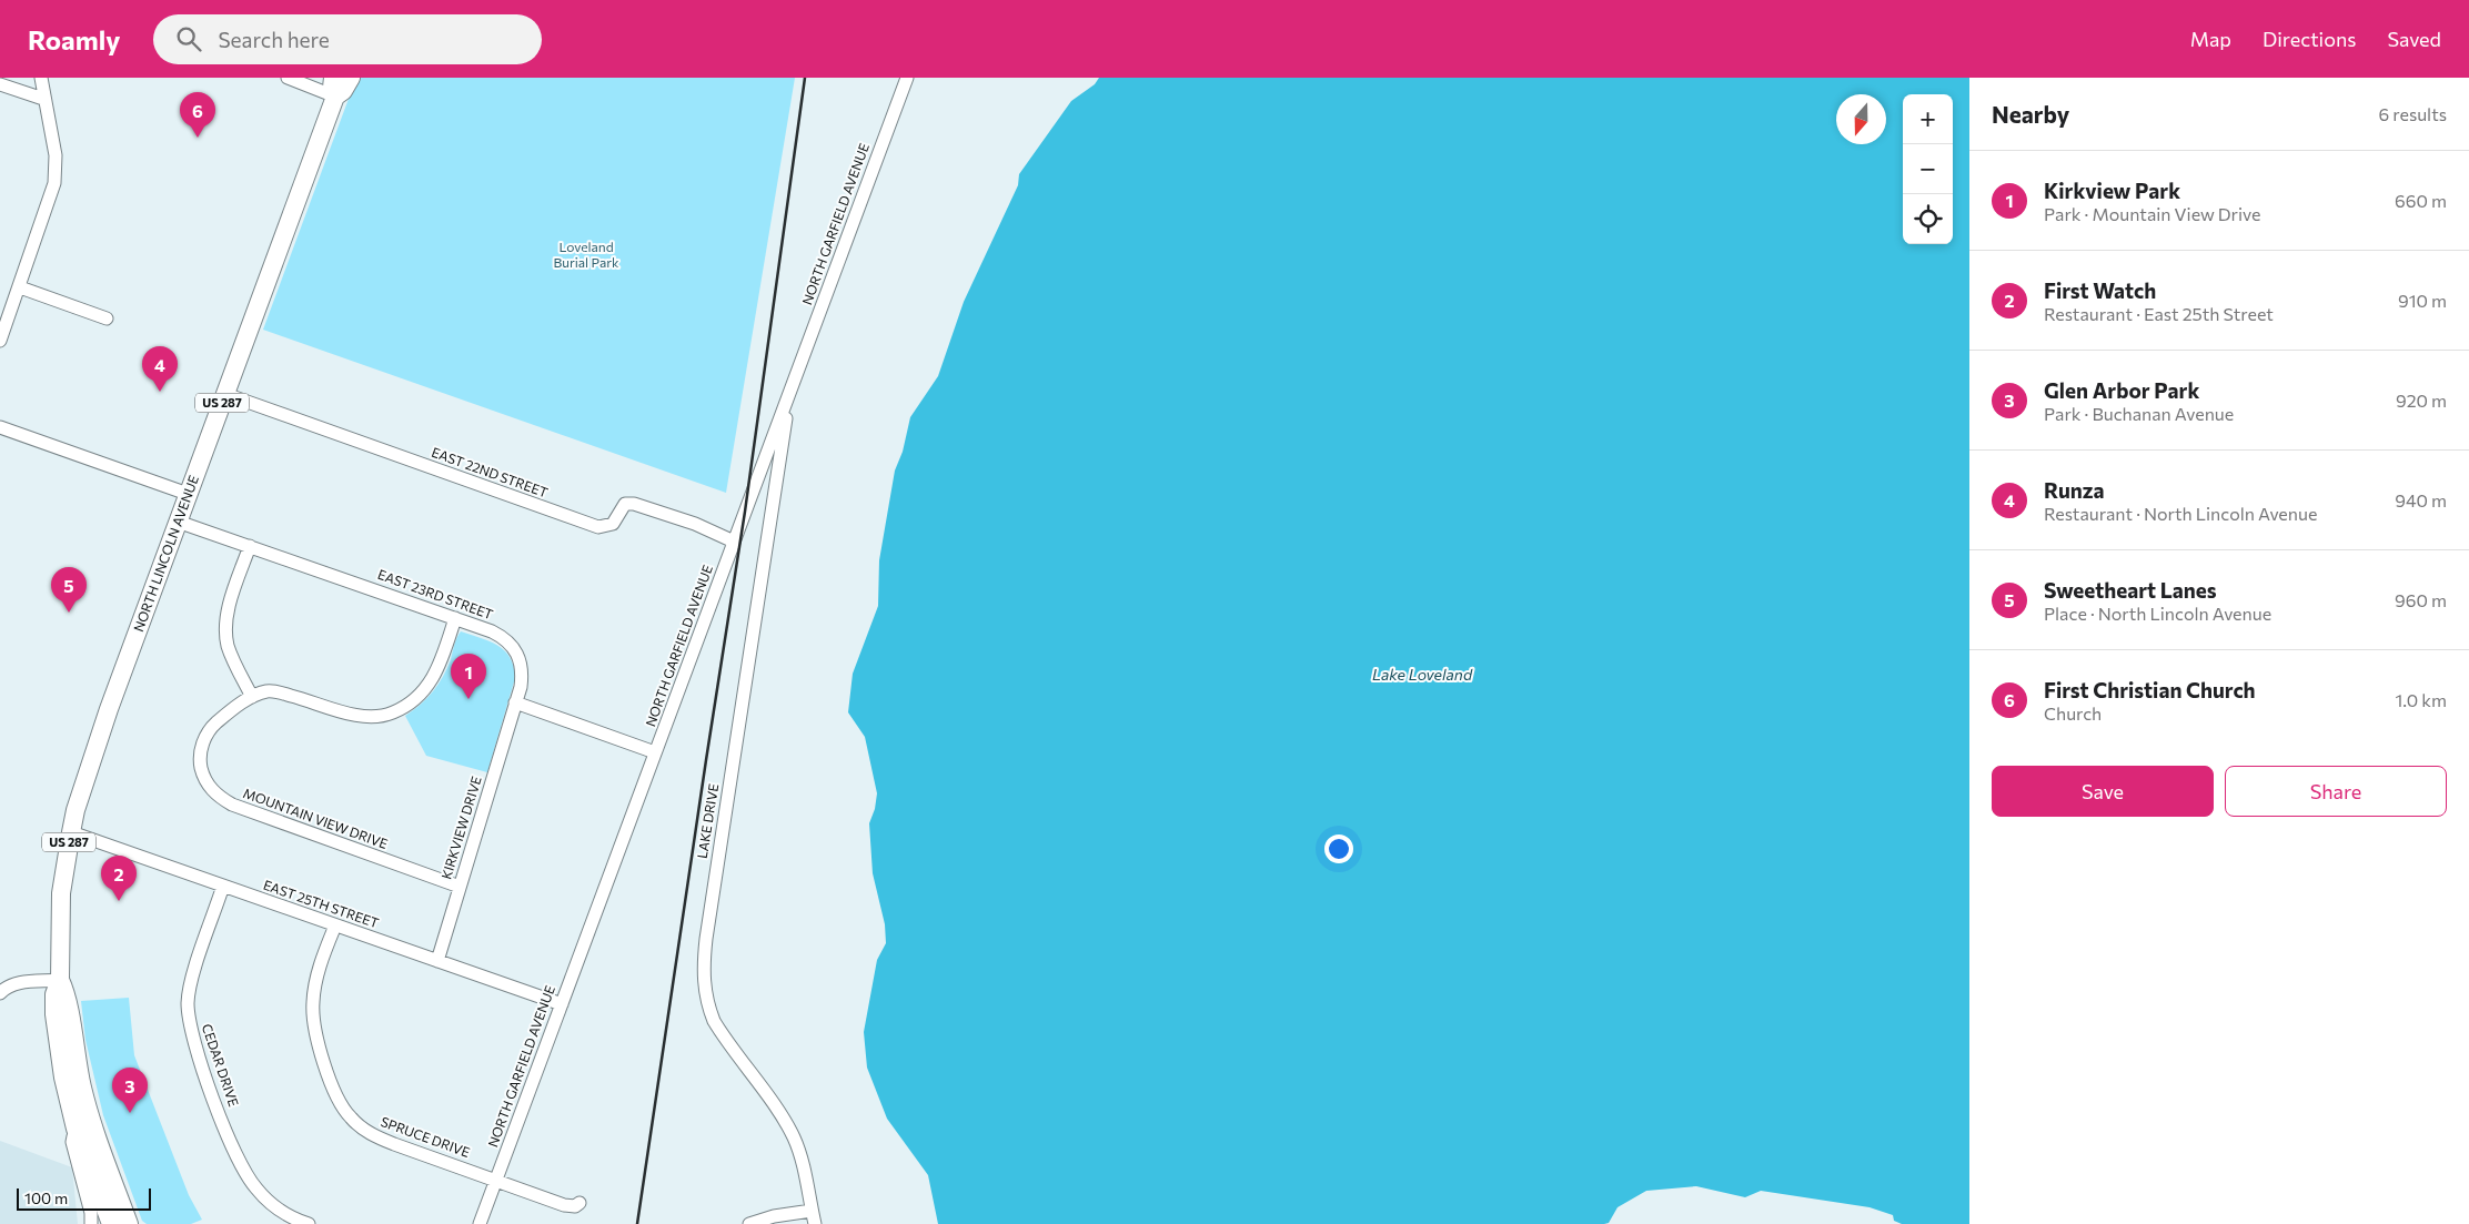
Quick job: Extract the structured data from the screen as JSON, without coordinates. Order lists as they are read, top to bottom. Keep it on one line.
{"streets":{"highway":["US 287","NORTH LINCOLN AVENUE"],"street":["NORTH GARFIELD AVENUE","EAST 22ND STREET","EAST 23RD STREET","MOUNTAIN VIEW DRIVE","LAKE DRIVE","KIRKVIEW DRIVE","EAST 25TH STREET","CEDAR DRIVE","SPRUCE DRIVE"]},"crossings":[["NORTH GARFIELD AVENUE","EAST 22ND STREET"],["NORTH GARFIELD AVENUE","LAKE DRIVE"],["NORTH GARFIELD AVENUE","EAST 25TH STREET"],["NORTH GARFIELD AVENUE","SPRUCE DRIVE"],["US 287","NORTH LINCOLN AVENUE"],["EAST 22ND STREET","NORTH LINCOLN AVENUE"],["NORTH LINCOLN AVENUE","EAST 23RD STREET"],["NORTH LINCOLN AVENUE","EAST 25TH STREET"],["EAST 23RD STREET","MOUNTAIN VIEW DRIVE"],["EAST 23RD STREET","KIRKVIEW DRIVE"],["MOUNTAIN VIEW DRIVE","KIRKVIEW DRIVE"],["KIRKVIEW DRIVE","EAST 25TH STREET"],["EAST 25TH STREET","CEDAR DRIVE"],["EAST 25TH STREET","SPRUCE DRIVE"]],"water":["Lake Loveland"],"parks":["Loveland Burial Park"],"scale_bar":"100 m","north":"bottom","page":{"header":"Roamly","search":"Search here","nav":["Map","Directions","Saved"],"heading":["Nearby","6 results"],"pins":["6","4","5","1","2","3"],"map_buttons":["+","−"],"list":[{"mark":"1","name":"Kirkview Park","note":"Park · Mountain View Drive","value":"660 m"},{"mark":"2","name":"First Watch","note":"Restaurant · East 25th Street","value":"910 m"},{"mark":"3","name":"Glen Arbor Park","note":"Park · Buchanan Avenue","value":"920 m"},{"mark":"4","name":"Runza","note":"Restaurant · North Lincoln Avenue","value":"940 m"},{"mark":"5","name":"Sweetheart Lanes","note":"Place · North Lincoln Avenue","value":"960 m"},{"mark":"6","name":"First Christian Church","note":"Church","value":"1.0 km"}],"buttons":["Save","Share"],"scale":"100 m"}}
